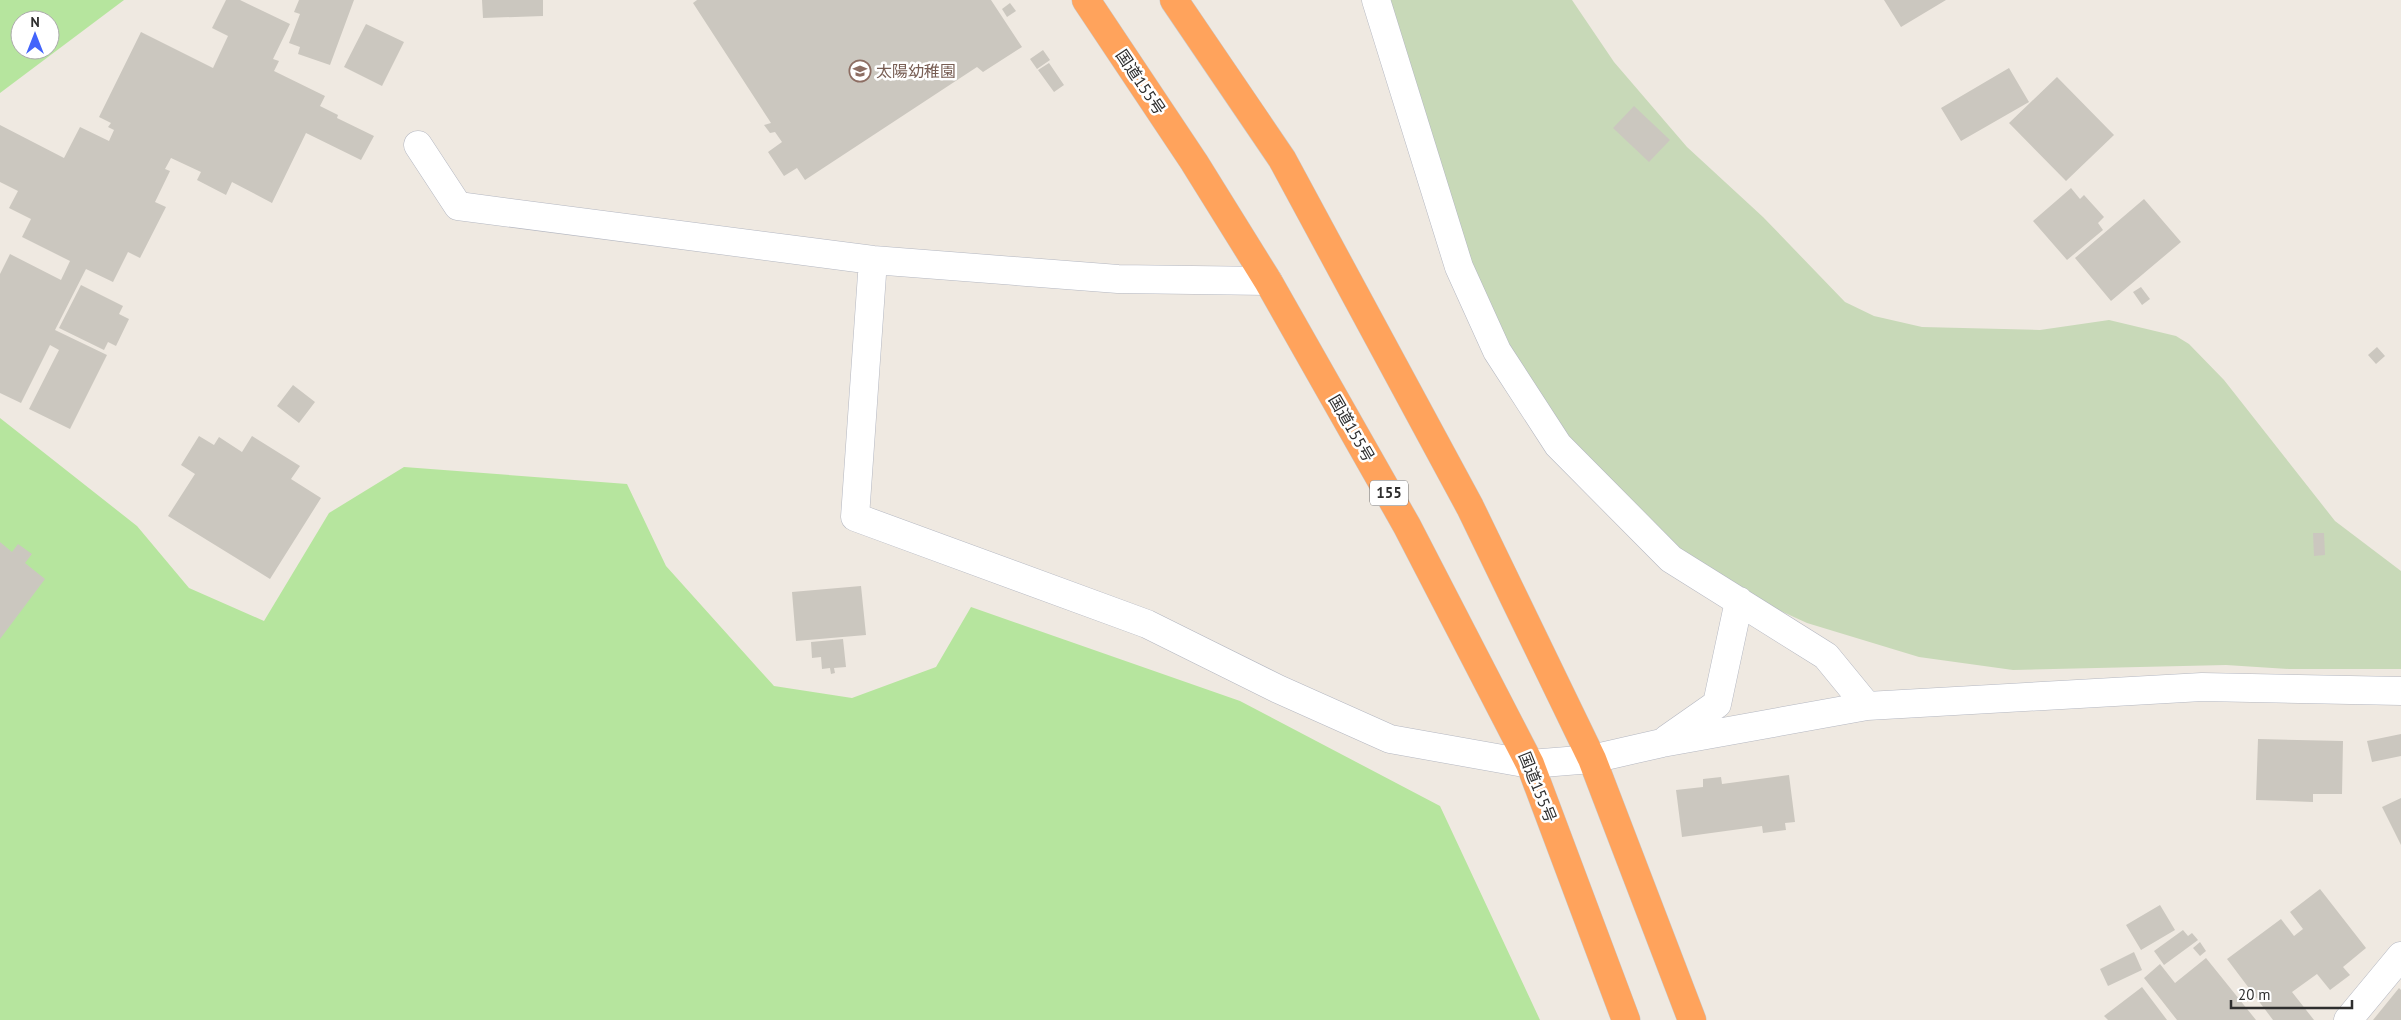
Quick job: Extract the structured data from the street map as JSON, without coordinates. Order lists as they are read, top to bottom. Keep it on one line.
{"streets":{"highway":["国道155号","155"]},"places":{"school or university":["太陽幼稚園"]},"scale_bar":"20 m","north":"top"}
